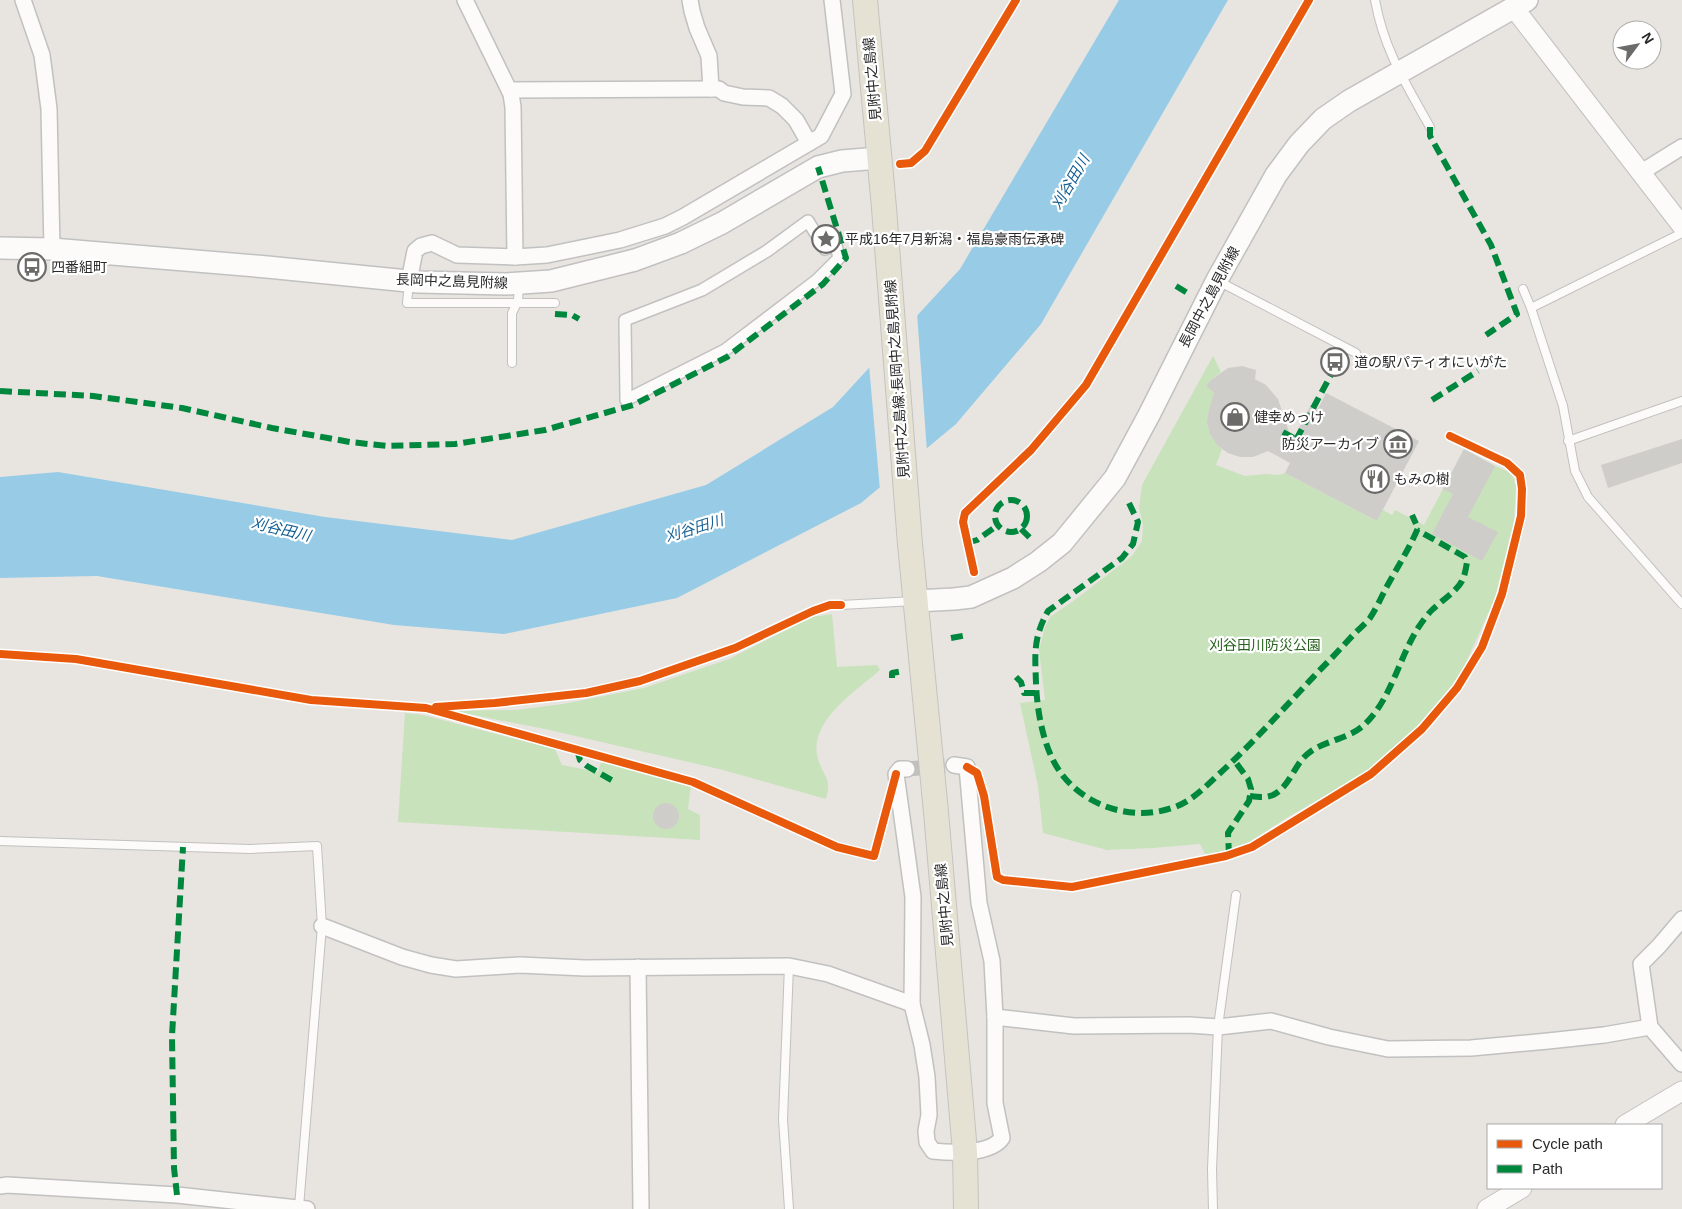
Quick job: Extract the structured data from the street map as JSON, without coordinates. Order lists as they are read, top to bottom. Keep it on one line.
{"streets":{"main road":["見附中之島線","長岡中之島見附線","見附中之島線;長岡中之島見附線"]},"crossings":[["見附中之島線","長岡中之島見附線"],["見附中之島線","見附中之島線;長岡中之島見附線"],["長岡中之島見附線","見附中之島線;長岡中之島見附線"]],"water":["刈谷田川"],"parks":["刈谷田川防災公園"],"places":{"place":["平成16年7月新潟・福島豪雨伝承碑"],"bus stop":["四番組町","道の駅パティオにいがた"],"shop":["健幸めっけ"],"museum":["防災アーカイブ"],"restaurant":["もみの樹"]},"legend":["Cycle path","Path"],"north":"top right"}
